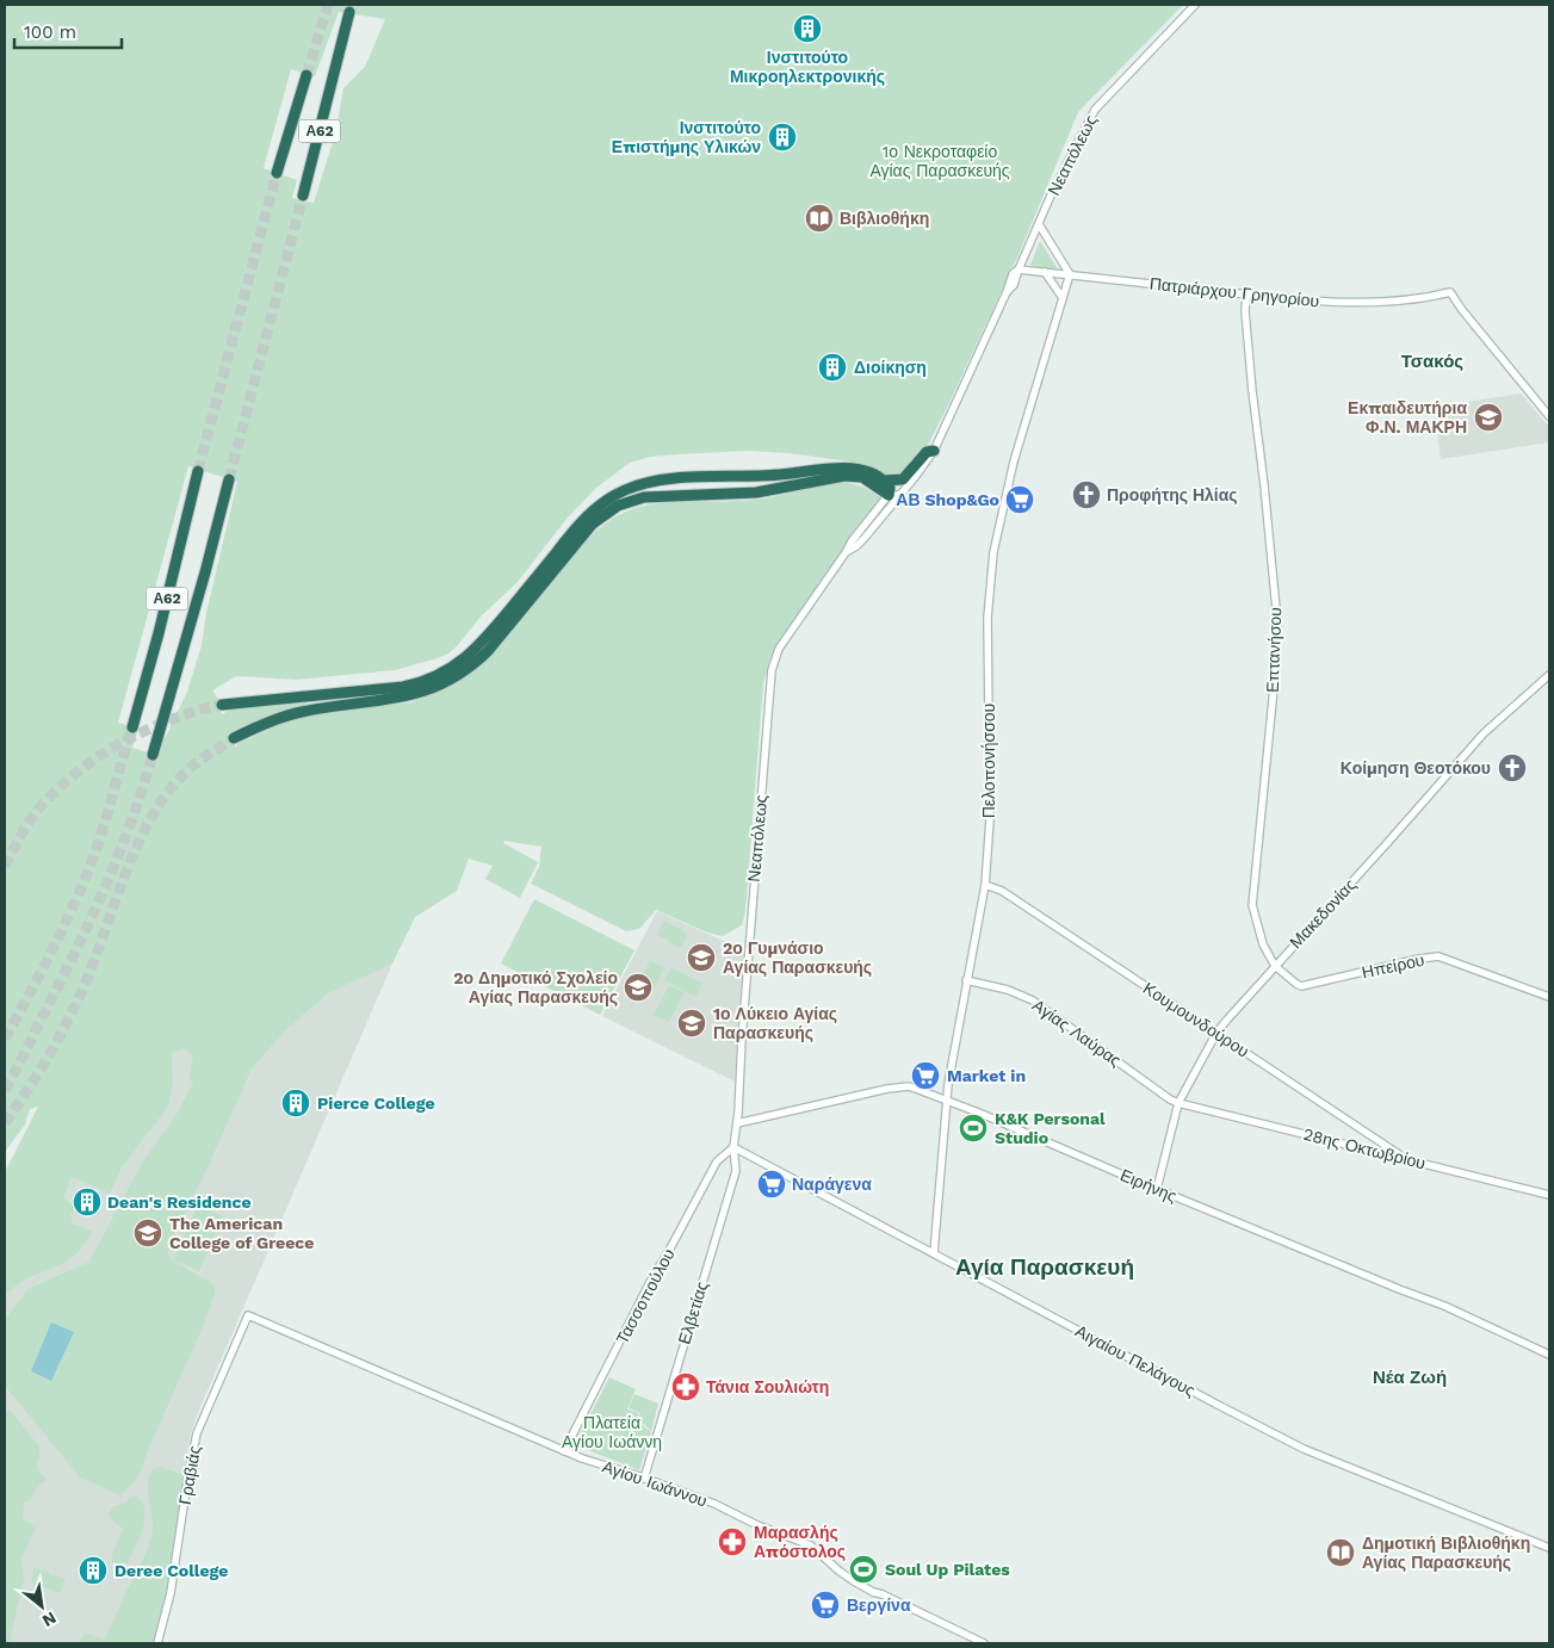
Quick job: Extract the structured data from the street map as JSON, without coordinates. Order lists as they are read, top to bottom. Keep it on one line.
{"streets":{"highway":["Α62"],"street":["Νεαπόλεως","Πατριάρχου Γρηγορίου","Επτανήσου","Πελοπονήσσου","Μακεδονίας","Ηπείρου","Κουμουνδούρου","Αγίας Λαύρας","28ης Οκτωβρίου","Ειρήνης","Τασσοπούλου","Ελβετίας","Αιγαίου Πελάγους","Γραβιάς","Αγίου Ιωάννου"]},"crossings":[["Νεαπόλεως","Πατριάρχου Γρηγορίου"],["Νεαπόλεως","Ειρήνης"],["Νεαπόλεως","Τασσοπούλου"],["Νεαπόλεως","Ελβετίας"],["Νεαπόλεως","Αιγαίου Πελάγους"],["Πατριάρχου Γρηγορίου","Επτανήσου"],["Πατριάρχου Γρηγορίου","Πελοπονήσσου"],["Επτανήσου","Μακεδονίας"],["Επτανήσου","Ηπείρου"],["Πελοπονήσσου","Κουμουνδούρου"],["Πελοπονήσσου","Αγίας Λαύρας"],["Πελοπονήσσου","Ειρήνης"],["Πελοπονήσσου","Αιγαίου Πελάγους"],["Μακεδονίας","Ηπείρου"],["Μακεδονίας","Κουμουνδούρου"],["Μακεδονίας","Αγίας Λαύρας"],["Μακεδονίας","28ης Οκτωβρίου"],["Μακεδονίας","Ειρήνης"],["Κουμουνδούρου","28ης Οκτωβρίου"],["Αγίας Λαύρας","28ης Οκτωβρίου"],["Τασσοπούλου","Ελβετίας"],["Τασσοπούλου","Αιγαίου Πελάγους"],["Τασσοπούλου","Αγίου Ιωάννου"],["Ελβετίας","Αιγαίου Πελάγους"],["Ελβετίας","Αγίου Ιωάννου"],["Γραβιάς","Αγίου Ιωάννου"]],"districts":["Τσακός","Αγία Παρασκευή","Νέα Ζωή"],"parks":["1ο Νεκροταφείο Αγίας Παρασκευής","Πλατεία Αγίου Ιωάννη"],"places":{"building":["Ινστιτούτο Μικροηλεκτρονικής","Ινστιτούτο Επιστήμης Υλικών","Διοίκηση","Pierce College","Dean's Residence","Deree College"],"library":["Βιβλιοθήκη","Δημοτική Βιβλιοθήκη Αγίας Παρασκευής"],"school or university":["Εκπαιδευτήρια Φ.Ν. ΜΑΚΡΗ","2ο Γυμνάσιο Αγίας Παρασκευής","2ο Δημοτικό Σχολείο Αγίας Παρασκευής","1ο Λύκειο Αγίας Παρασκευής","The American College of Greece"],"church":["Προφήτης Ηλίας","Κοίμηση Θεοτόκου"],"supermarket":["ΑΒ Shop&Go","Market in","Ναράγενα","Βεργίνα"],"sports":["K&K Personal Studio","Soul Up Pilates"],"pharmacy":["Τάνια Σουλιώτη","Μαρασλής Απόστολος"]},"scale_bar":"100 m","north":"bottom right"}
